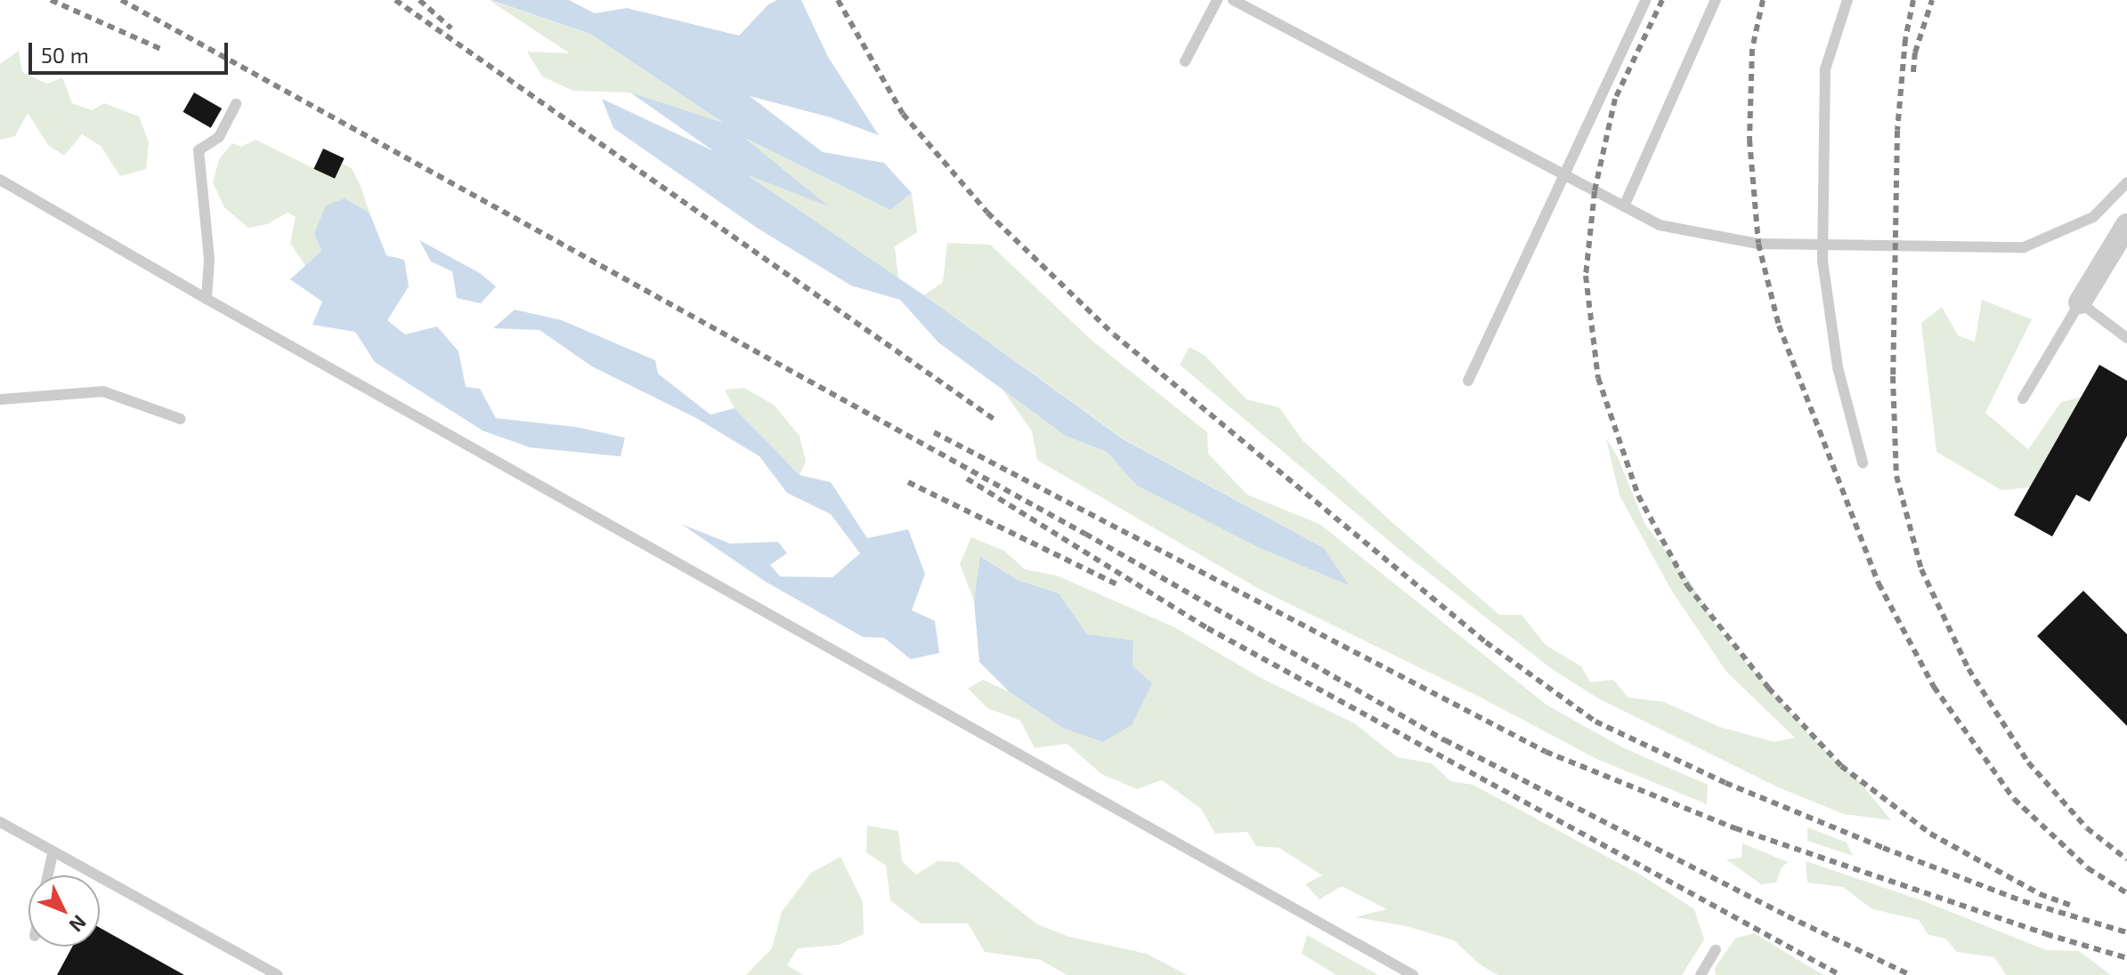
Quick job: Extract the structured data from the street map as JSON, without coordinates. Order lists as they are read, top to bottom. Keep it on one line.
{"scale_bar":"50 m","north":"bottom right"}
